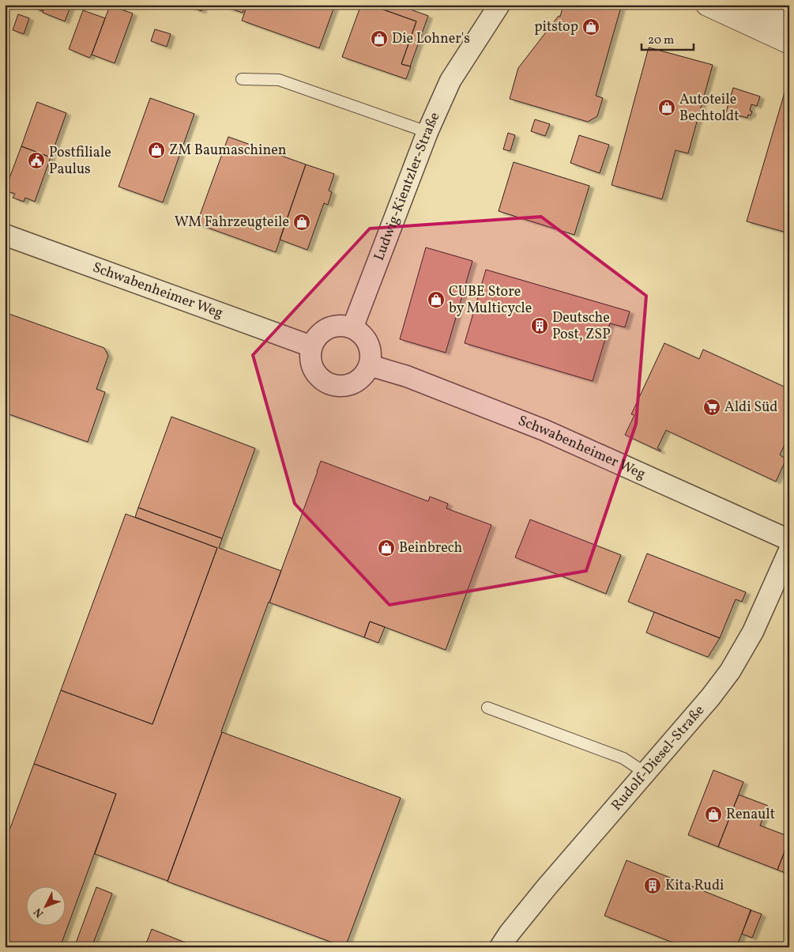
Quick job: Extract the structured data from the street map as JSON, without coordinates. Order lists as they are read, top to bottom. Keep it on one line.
{"streets":{"street":["Ludwig-Kientzler-Straße","Schwabenheimer Weg","Rudolf-Diesel-Straße"]},"crossings":[["Ludwig-Kientzler-Straße","Schwabenheimer Weg"]],"places":{"shop":["pitstop","Die Lohner's","Autoteile Bechtoldt","ZM Baumaschinen","WM Fahrzeugteile","CUBE Store by Multicycle","Beinbrech","Renault"],"public building":["Postfiliale Paulus"],"building":["Deutsche Post, ZSP","Kita Rudi"],"supermarket":["Aldi Süd"]},"scale_bar":"20 m","north":"bottom left"}
